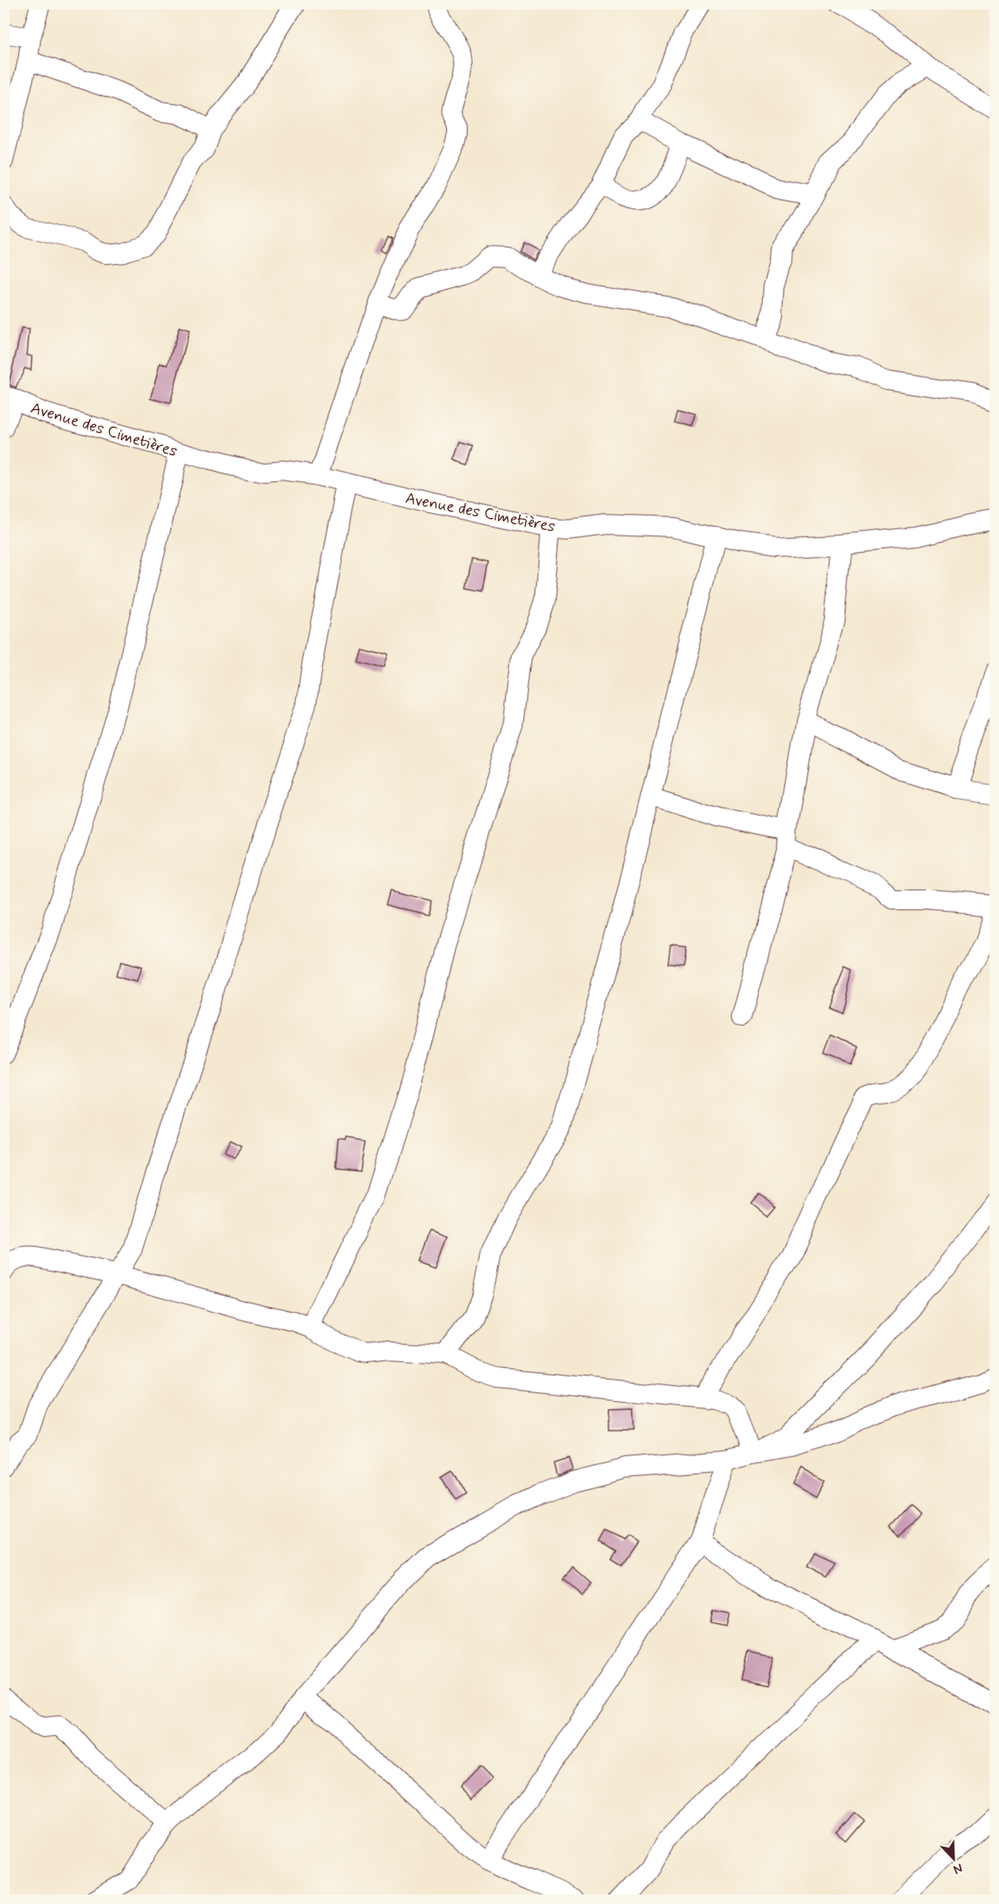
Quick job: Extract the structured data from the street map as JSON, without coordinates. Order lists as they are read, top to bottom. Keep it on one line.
{"streets":{"street":["Avenue des Cimetières"]},"north":"bottom right"}
